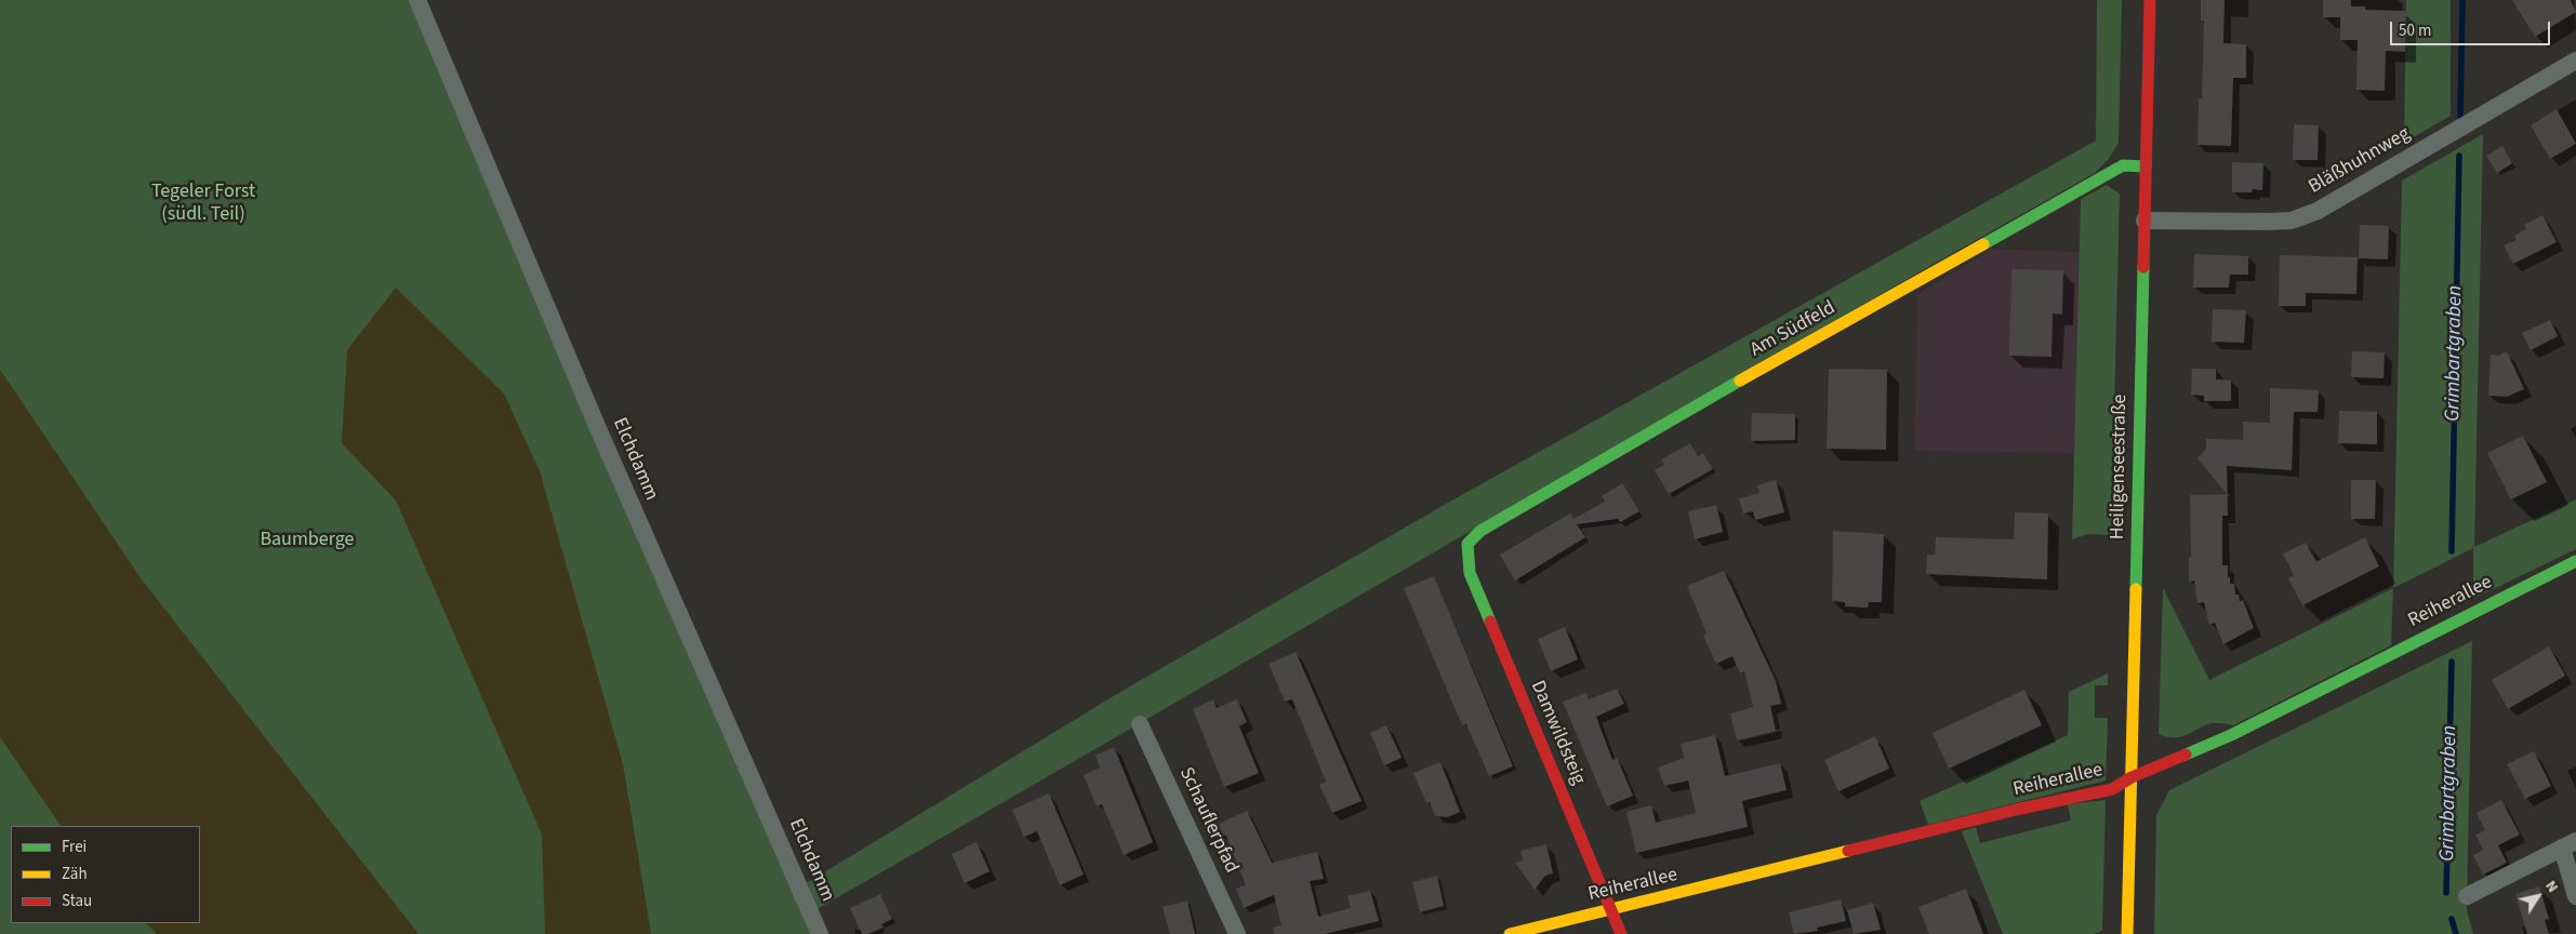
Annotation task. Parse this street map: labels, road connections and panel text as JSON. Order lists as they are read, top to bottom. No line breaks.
{"streets":{"street":["Bläßhuhnweg","Am Südfeld","Elchdamm","Heiligenseestraße","Reiherallee","Damwildsteig","Schauflerpfad"]},"crossings":[["Bläßhuhnweg","Heiligenseestraße"],["Am Südfeld","Heiligenseestraße"],["Am Südfeld","Damwildsteig"],["Heiligenseestraße","Reiherallee"],["Reiherallee","Damwildsteig"]],"water":["Grimbartgraben"],"parks":["Tegeler Forst (südl. Teil)","Baumberge"],"legend":["Frei","Zäh","Stau"],"scale_bar":"50 m","north":"top right"}
